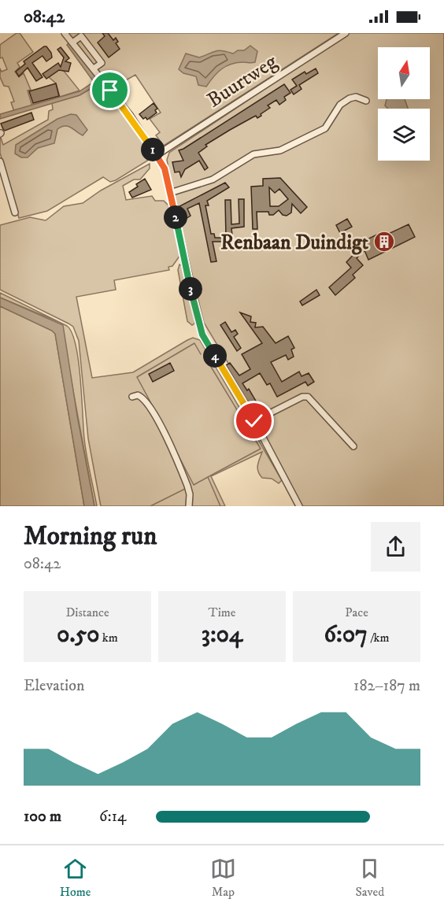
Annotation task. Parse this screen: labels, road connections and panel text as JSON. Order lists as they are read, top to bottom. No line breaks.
{"streets":{"street":["Buurtweg"]},"places":{"building":["Renbaan Duindigt"]},"north":"top","page":{"status":"08:42","pins":["1","2","3","4"],"heading":["Morning run","08:42"],"stats":[["Distance","0.50 km"],["Time","3:04"],["Pace","6:07 /km"]],"chart":["Elevation","182–187 m"],"list":[{"name":"100 m","note":"6:14"}],"tabs":["Home","Map","Saved"]}}
